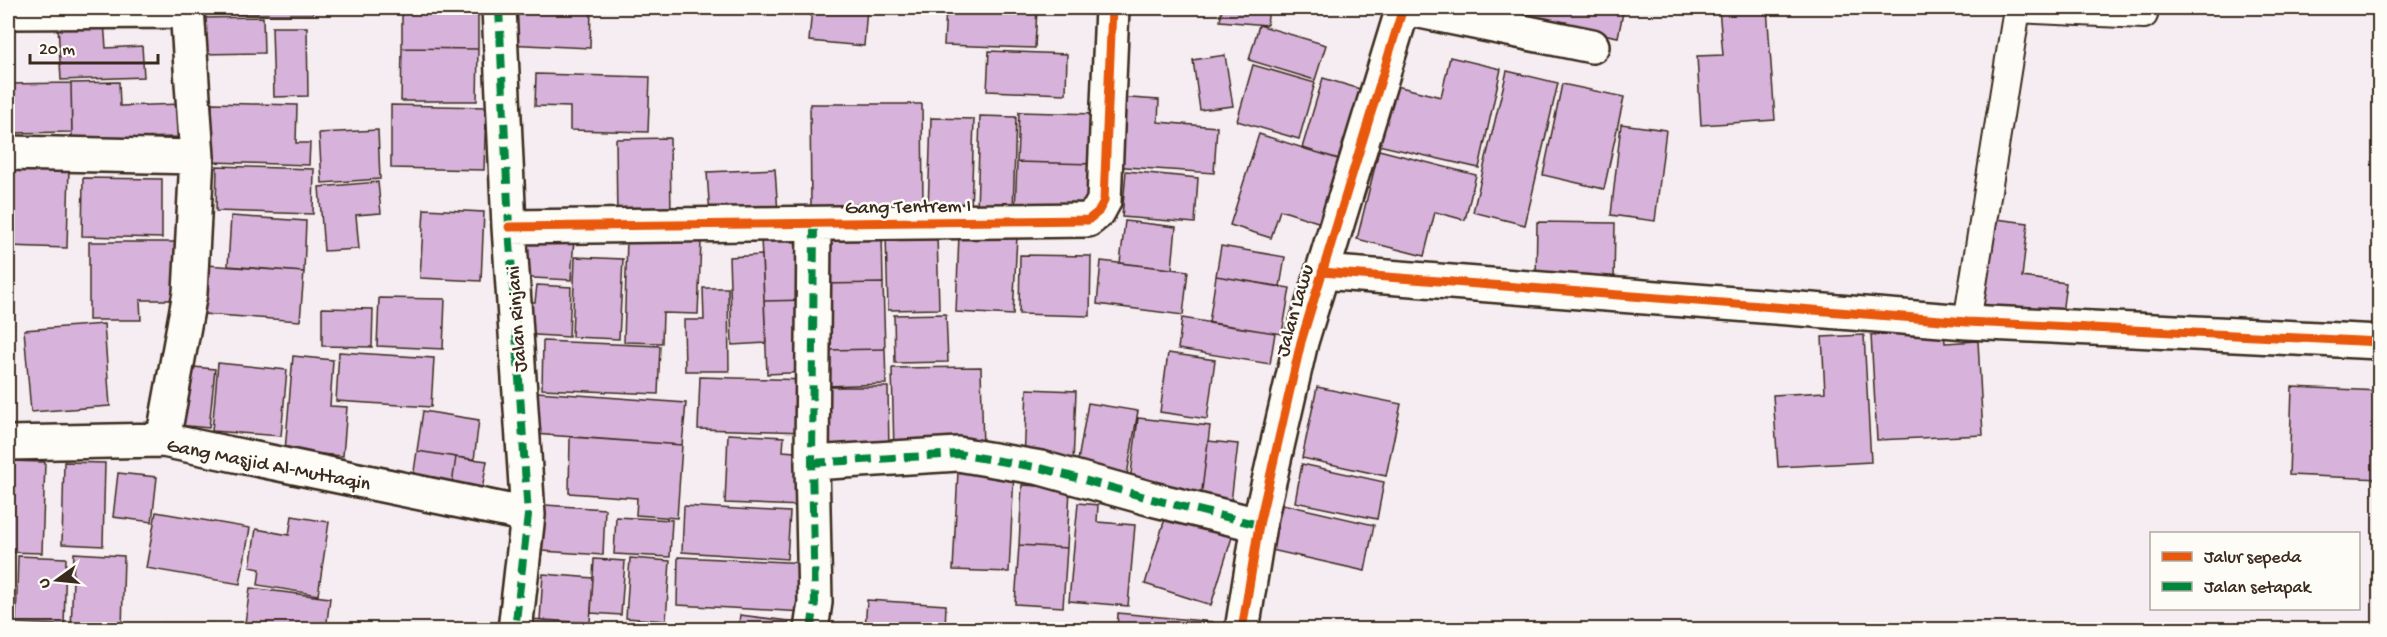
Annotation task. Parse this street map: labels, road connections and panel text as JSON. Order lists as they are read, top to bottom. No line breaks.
{"streets":{"street":["Gang Tentrem I","Jalan Lawu","Jalan Rinjani","Gang Masjid Al-Muttaqin"]},"crossings":[["Gang Tentrem I","Jalan Rinjani"],["Jalan Rinjani","Gang Masjid Al-Muttaqin"]],"legend":["Jalur sepeda","Jalan setapak"],"scale_bar":"20 m","north":"left"}
